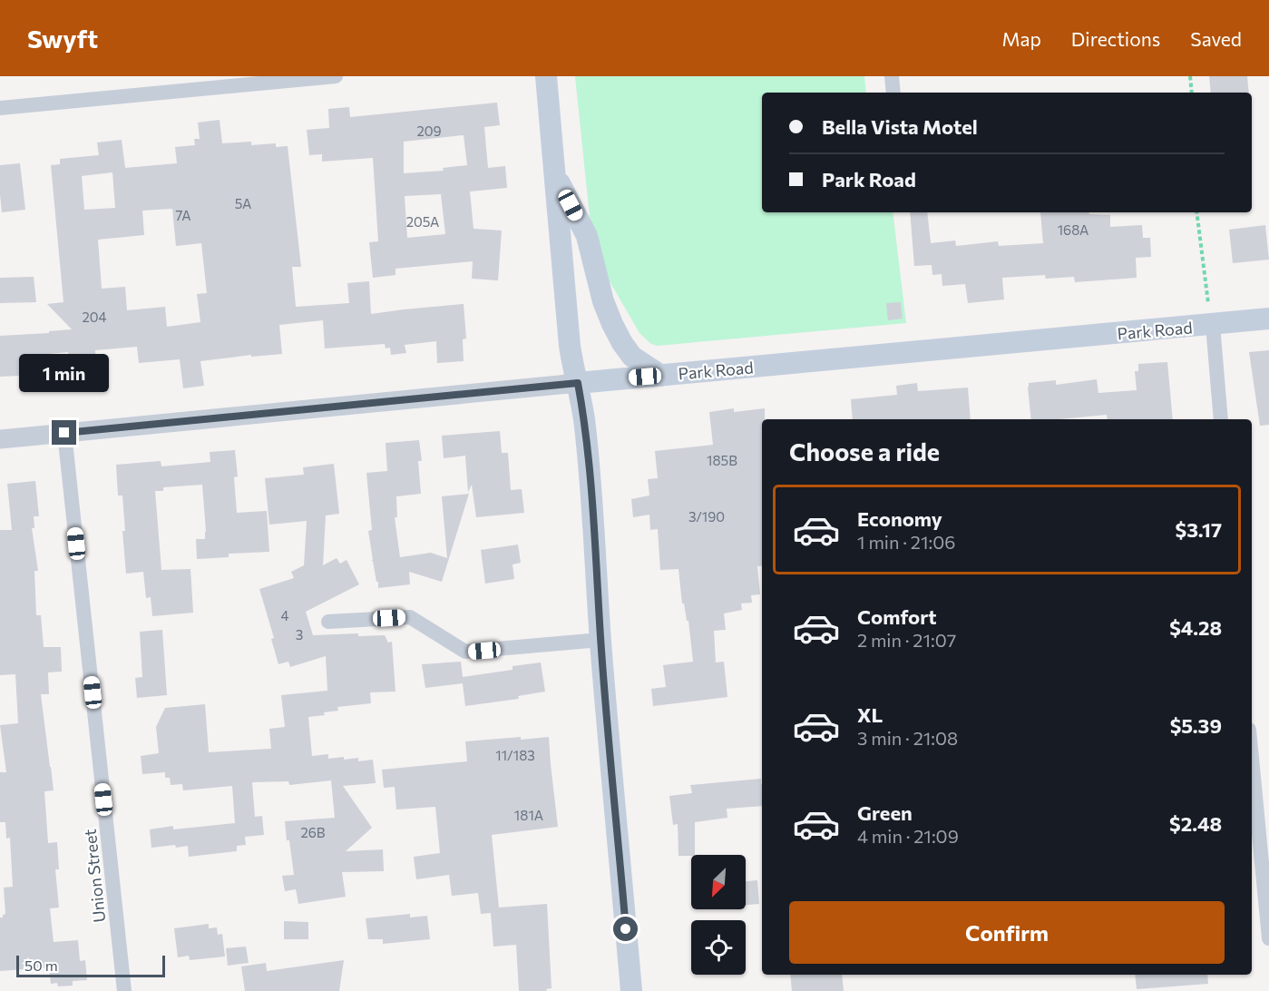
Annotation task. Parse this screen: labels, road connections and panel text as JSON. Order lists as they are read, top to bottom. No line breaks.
{"streets":{"main road":["Park Road"],"street":["Union Street"]},"crossings":[["Park Road","Union Street"]],"house_numbers":["209","5A","7A","205A","168A","204","185B","3/190","4","3","11/183","181A","26B"],"scale_bar":"50 m","north":"bottom left","page":{"header":"Swyft","nav":["Map","Directions","Saved"],"banner":["Bella Vista Motel","Park Road"],"bubble":"1 min","heading":"Choose a ride","list":[{"name":"Economy","note":"1 min · 21:06","value":"$3.17"},{"name":"Comfort","note":"2 min · 21:07","value":"$4.28"},{"name":"XL","note":"3 min · 21:08","value":"$5.39"},{"name":"Green","note":"4 min · 21:09","value":"$2.48"}],"buttons":"Confirm","scale":"50 m"}}
